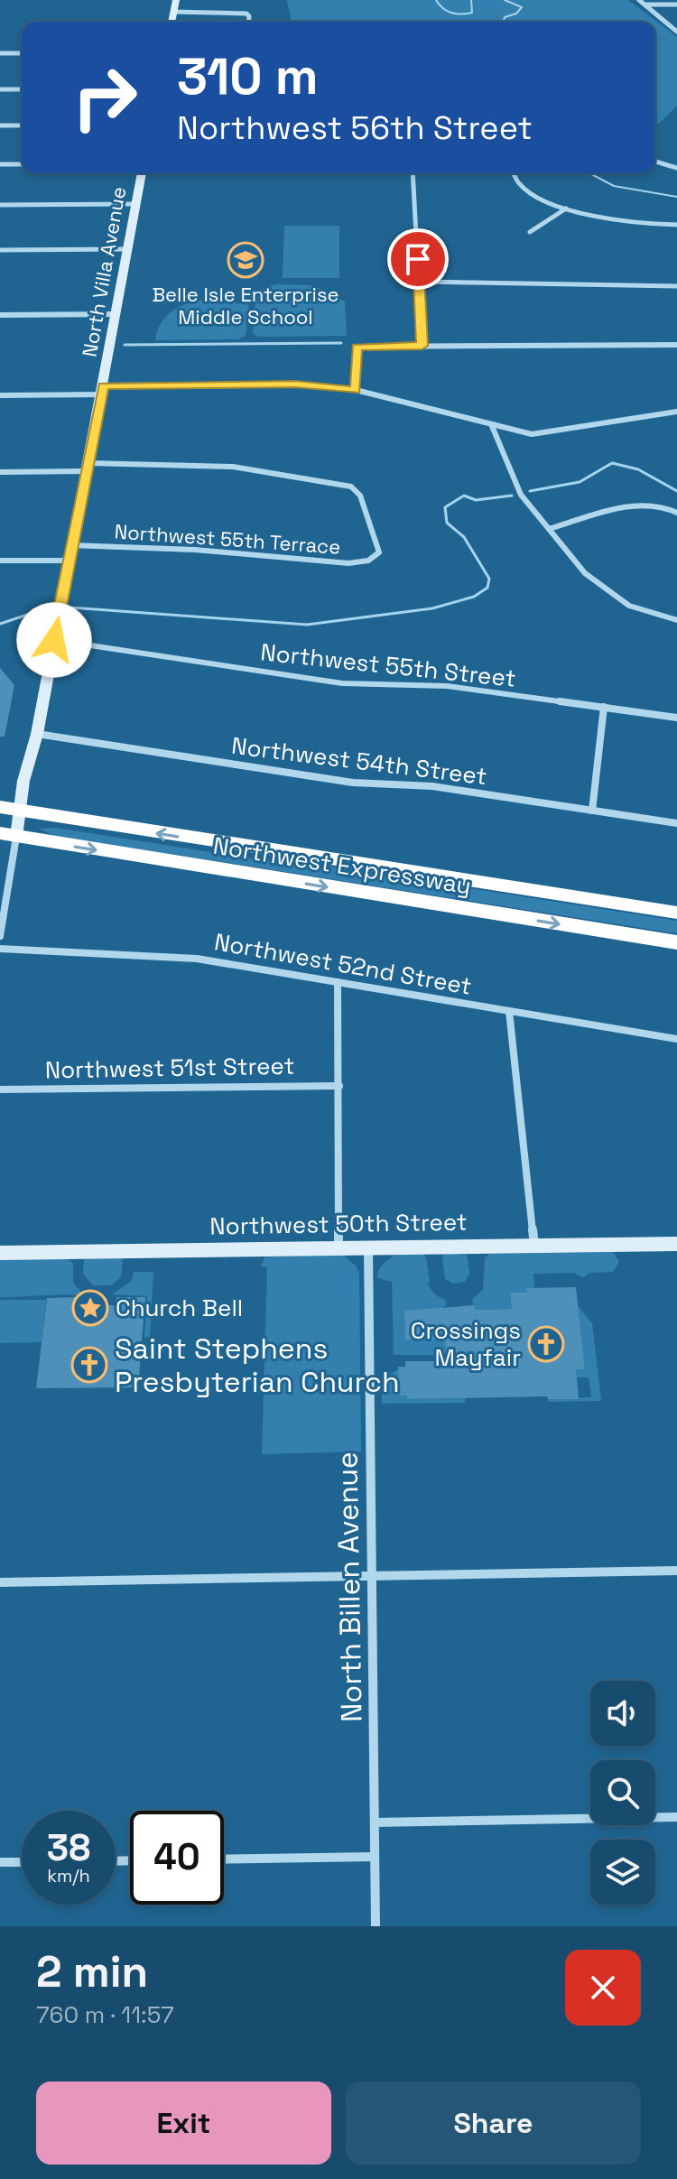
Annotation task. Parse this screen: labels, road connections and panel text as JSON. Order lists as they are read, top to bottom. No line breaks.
{"streets":{"highway":["Northwest Expressway"],"street":["North Villa Avenue","Northwest 55th Terrace","Northwest 55th Street","Northwest 54th Street","Northwest 52nd Street","Northwest 51st Street","Northwest 50th Street","North Billen Avenue"]},"crossings":[["North Villa Avenue","Northwest 55th Terrace"],["North Villa Avenue","Northwest 55th Street"],["North Villa Avenue","Northwest 54th Street"],["North Villa Avenue","Northwest Expressway"],["Northwest 50th Street","North Billen Avenue"]],"places":{"school or university":["Belle Isle Enterprise Middle School"],"place":["Church Bell"],"church":["Crossings Mayfair","Saint Stephens Presbyterian Church"]},"page":{"turn":["310 m","Northwest 56th Street"],"speed":"38 km/h","limit":"40","heading":["2 min","760 m · 11:57"],"buttons":["Exit","Share"]}}
